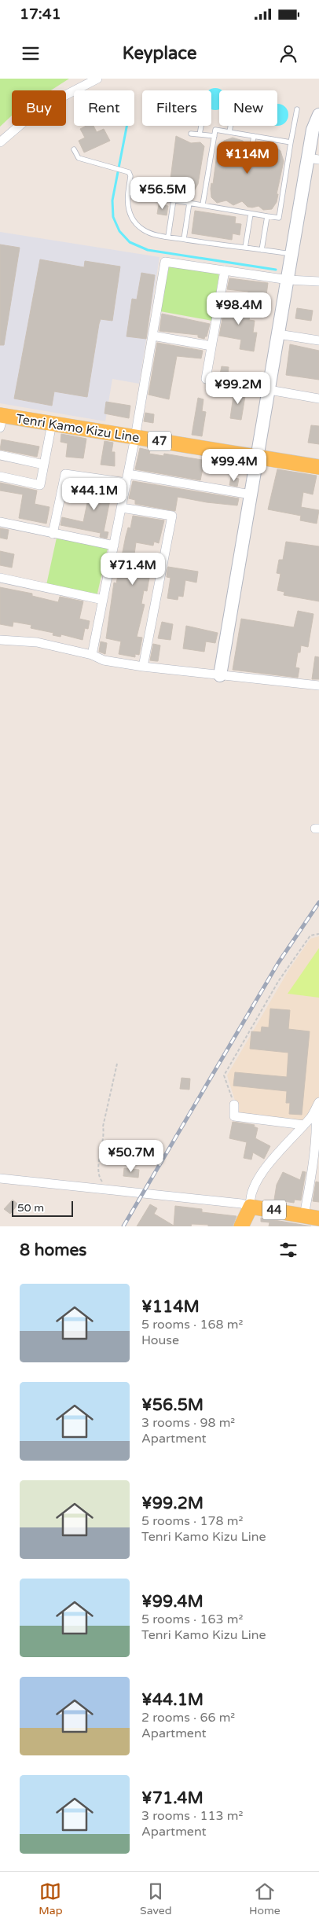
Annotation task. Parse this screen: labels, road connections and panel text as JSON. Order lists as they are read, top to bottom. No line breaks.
{"streets":{"main road":["Tenri Kamo Kizu Line","47","44"]},"scale_bar":"50 m","page":{"status":"17:41","header":"Keyplace","chip":["Buy","Rent","Filters","New"],"price":["¥114M","¥56.5M","¥98.4M","¥99.2M","¥99.4M","¥44.1M","¥71.4M","¥50.7M"],"scale":"50 m","heading":"8 homes","list":[{"name":"¥114M","note":"5 rooms · 168 m² · House"},{"name":"¥56.5M","note":"3 rooms · 98 m² · Apartment"},{"name":"¥99.2M","note":"5 rooms · 178 m² · Tenri Kamo Kizu Line"},{"name":"¥99.4M","note":"5 rooms · 163 m² · Tenri Kamo Kizu Line"},{"name":"¥44.1M","note":"2 rooms · 66 m² · Apartment"},{"name":"¥71.4M","note":"3 rooms · 113 m² · Apartment"}],"tabs":["Map","Saved","Home"]}}
